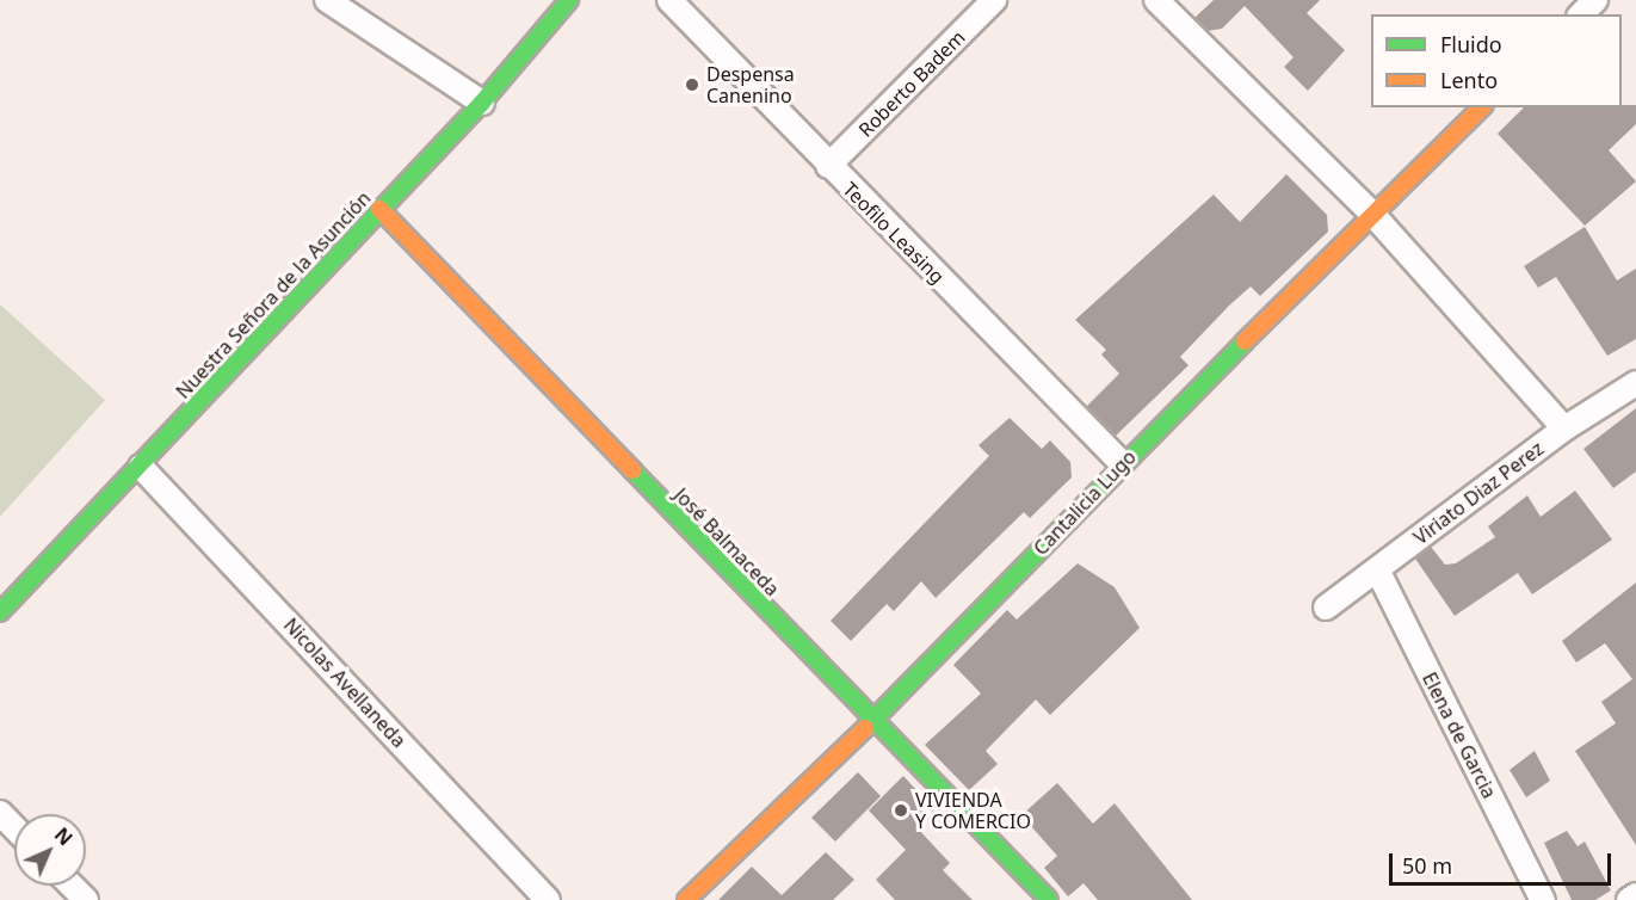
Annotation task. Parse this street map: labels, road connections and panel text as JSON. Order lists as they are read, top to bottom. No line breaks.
{"streets":{"street":["Roberto Badem","Teofilo Leasing","Nuestra Señora de la Asunción","Viriato Diaz Perez","Cantalicia Lugo","José Balmaceda","Nicolas Avellaneda","Elena de Garcia"]},"crossings":[["Roberto Badem","Teofilo Leasing"],["Teofilo Leasing","Cantalicia Lugo"],["Nuestra Señora de la Asunción","José Balmaceda"],["Nuestra Señora de la Asunción","Nicolas Avellaneda"],["Viriato Diaz Perez","Elena de Garcia"],["Cantalicia Lugo","José Balmaceda"]],"places":["Despensa Canenino","VIVIENDA Y COMERCIO"],"legend":["Fluido","Lento"],"scale_bar":"50 m","north":"top right"}
